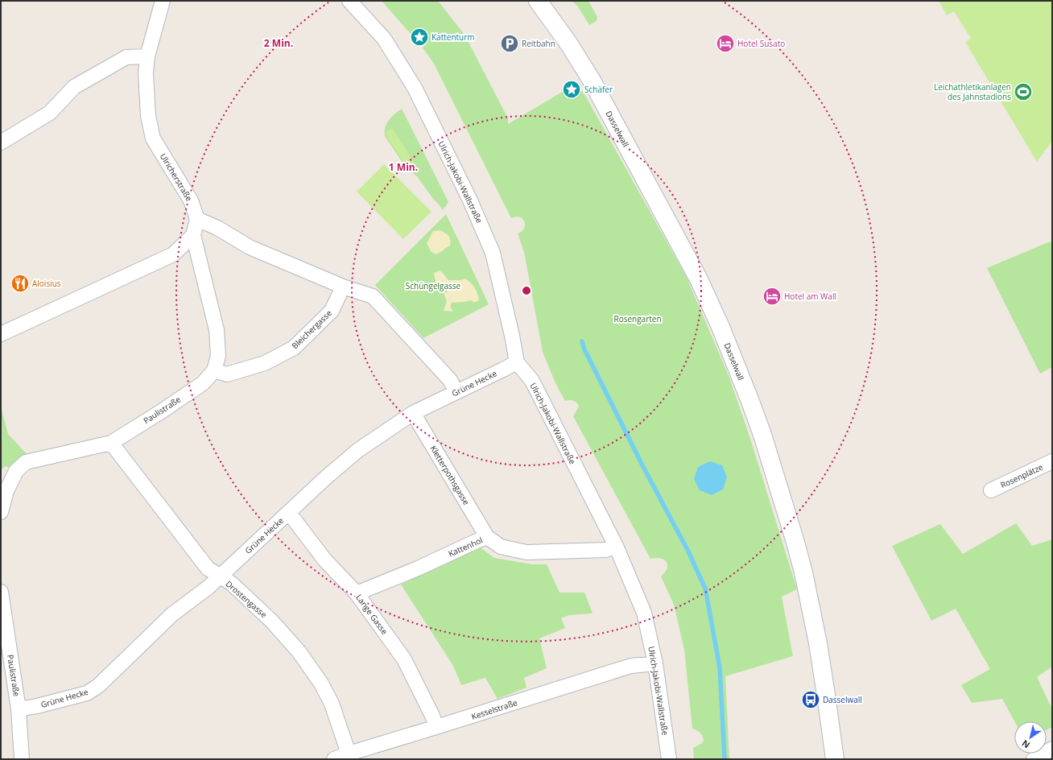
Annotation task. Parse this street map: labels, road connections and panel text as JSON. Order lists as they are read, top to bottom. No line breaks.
{"streets":{"street":["Dasselwall","Ulricherstraße","Ulrich-Jakobi-Wallstraße","Bleichergasse","Grüne Hecke","Paulistraße","Kletterpothsgasse","Rosenplätze","Kattenhol","Drostengasse","Lange Gasse","Kesselstraße"]},"crossings":[["Ulrich-Jakobi-Wallstraße","Grüne Hecke"],["Ulrich-Jakobi-Wallstraße","Kattenhol"],["Ulrich-Jakobi-Wallstraße","Kesselstraße"],["Bleichergasse","Paulistraße"],["Grüne Hecke","Paulistraße"],["Grüne Hecke","Kletterpothsgasse"],["Grüne Hecke","Drostengasse"],["Grüne Hecke","Lange Gasse"],["Paulistraße","Drostengasse"],["Kletterpothsgasse","Kattenhol"],["Kattenhol","Lange Gasse"],["Drostengasse","Kesselstraße"],["Lange Gasse","Kesselstraße"]],"parks":["Schüngelgasse","Rosengarten"],"places":{"place":["Kattenturm","Schäfer"],"parking":["Reitbahn"],"hotel":["Hotel Susato","Hotel am Wall"],"sports":["Leichathletikanlagen des Jahnstadions"],"restaurant":["Aloisius"],"bus stop":["Dasselwall"]},"north":"bottom left","rings":["2 Min.","1 Min."]}
